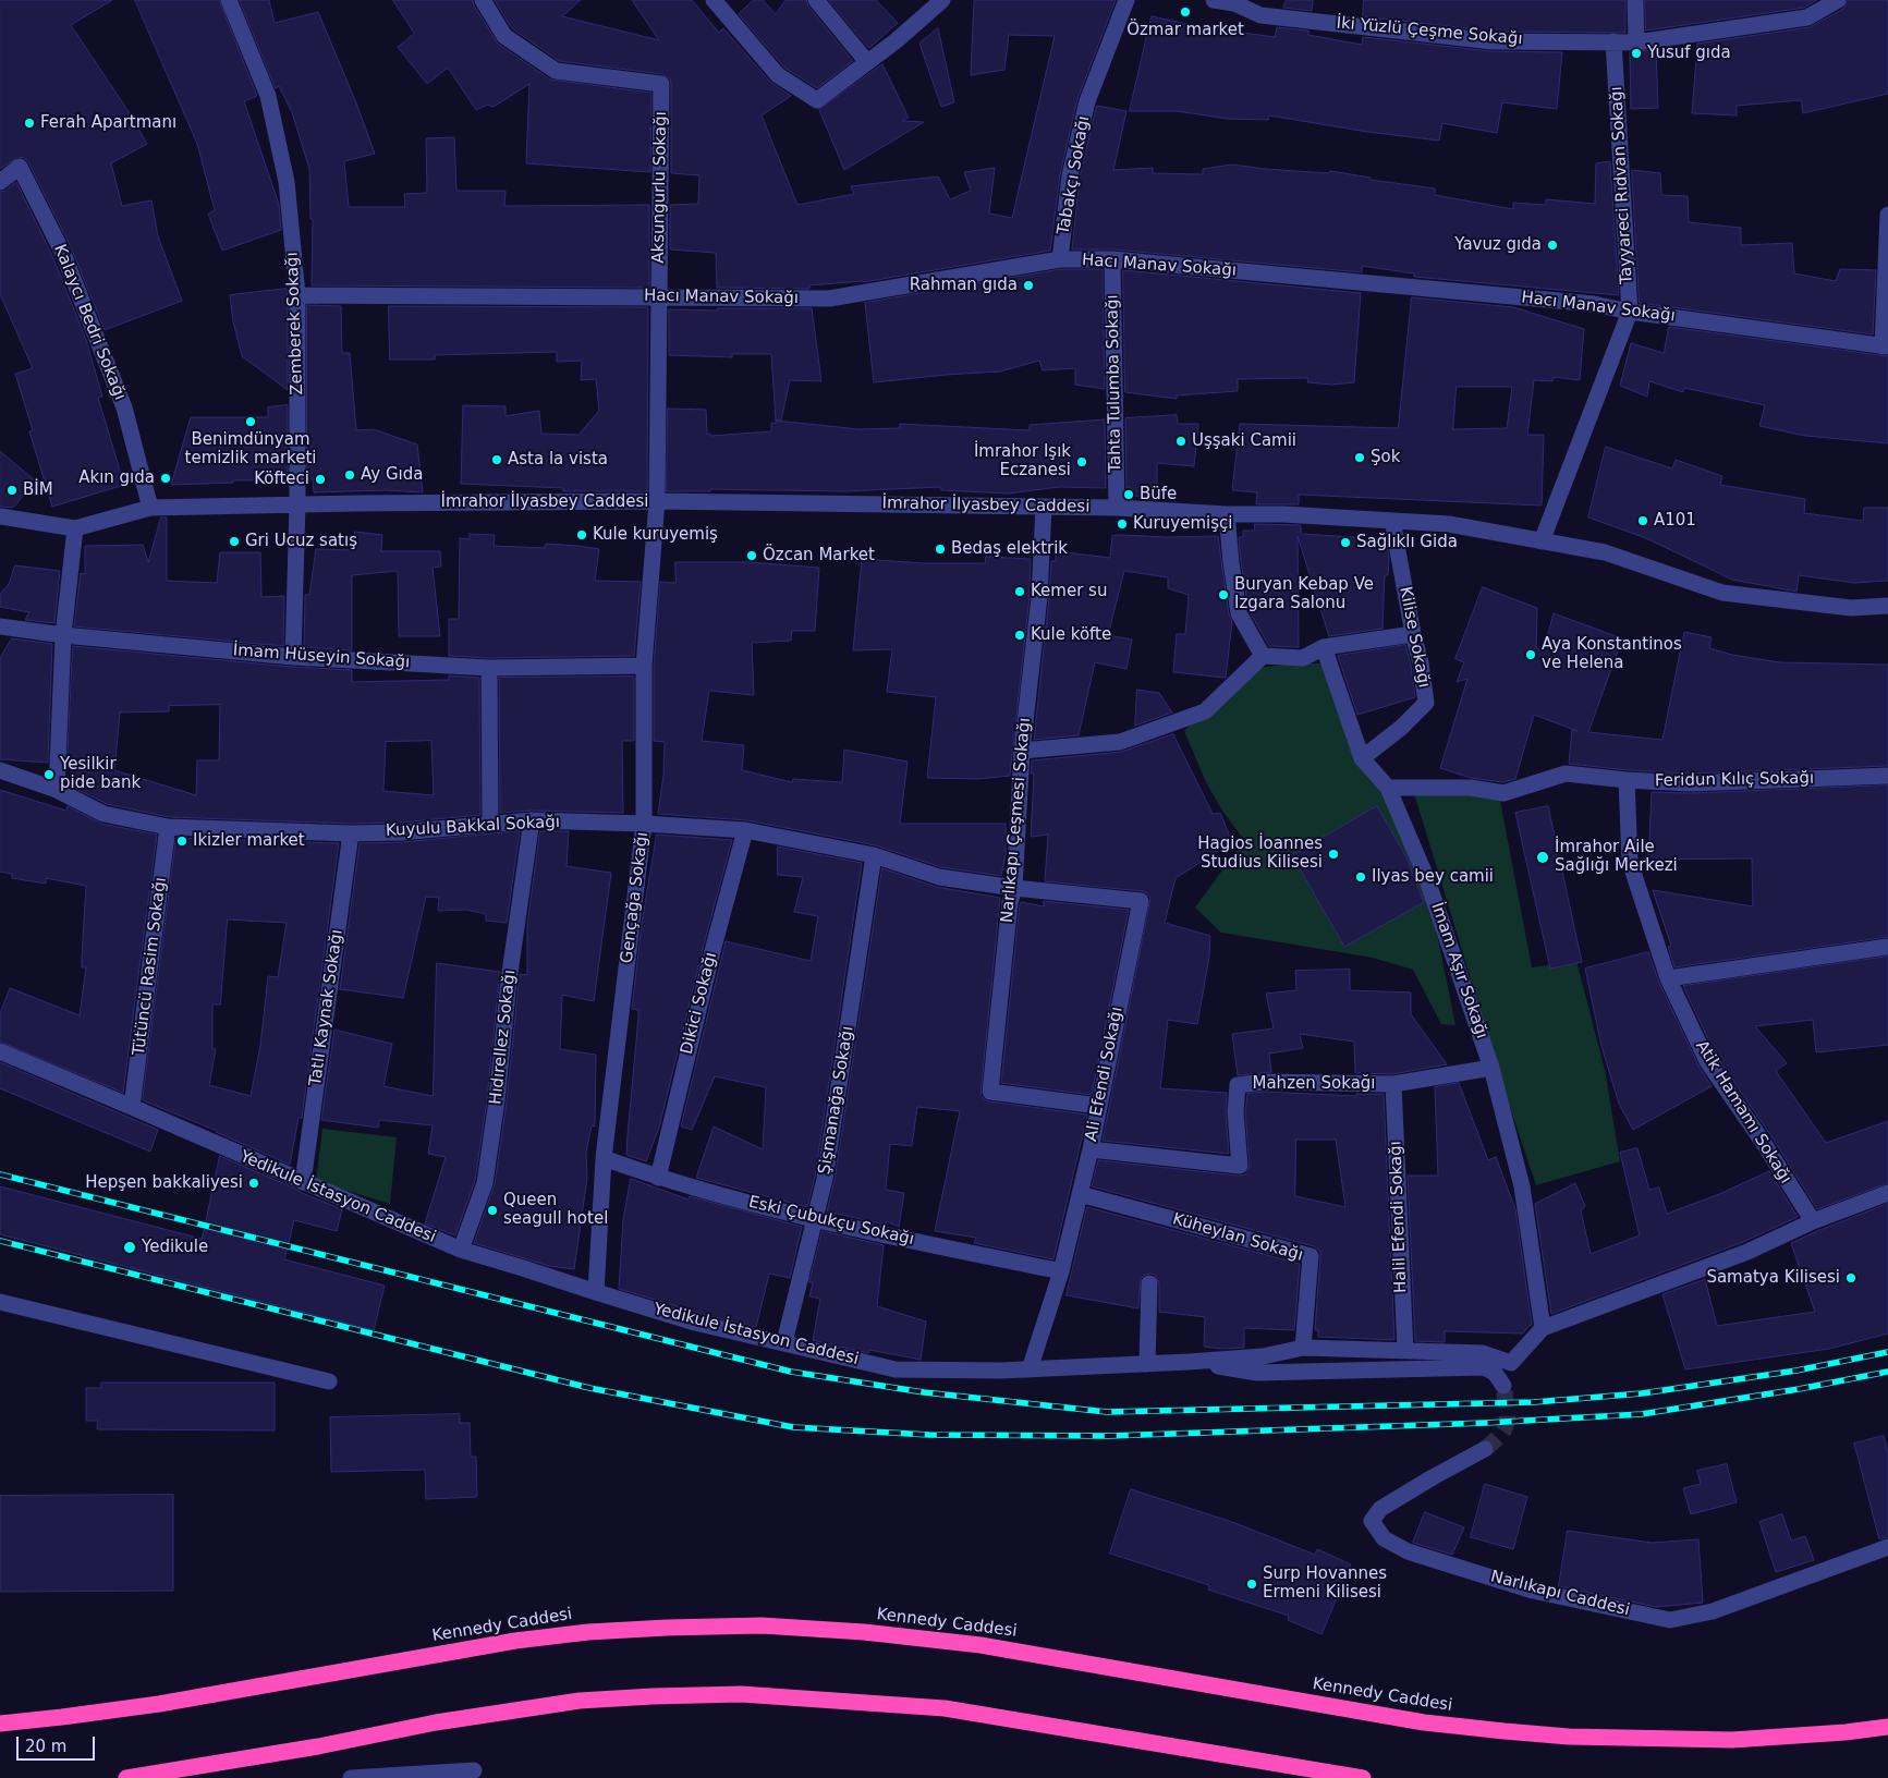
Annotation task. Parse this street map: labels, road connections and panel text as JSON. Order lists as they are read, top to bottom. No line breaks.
{"streets":{"highway":["Kennedy Caddesi"],"street":["İki Yüzlü Çeşme Sokağı","Tabakçı Sokağı","Tayyareci Rıdvan Sokağı","Aksungurlu Sokağı","Hacı Manav Sokağı","Kalaycı Bedri Sokağı","Zemberek Sokağı","Tahta Tulumba Sokağı","İmrahor İlyasbey Caddesi","Kilise Sokağı","İmam Hüseyin Sokağı","Feridun Kılıç Sokağı","Narlıkapı Çeşmesi Sokağı","Kuyulu Bakkal Sokağı","Gençağa Sokağı","Tütüncü Rasim Sokağı","İmam Aşır Sokağı","Dikici Sokağı","Tatlı Kaynak Sokağı","Hıdırellez Sokağı","Ali Efendi Sokağı","Mahzen Sokağı","Şişmanağa Sokağı","Atik Hamamı Sokağı","Yedikule İstasyon Caddesi","Halil Efendi Sokağı","Eski Çubukçu Sokağı","Küheylan Sokağı","Narlıkapı Caddesi"]},"crossings":[["İki Yüzlü Çeşme Sokağı","Tayyareci Rıdvan Sokağı"],["Tabakçı Sokağı","Hacı Manav Sokağı"],["Tayyareci Rıdvan Sokağı","Hacı Manav Sokağı"],["Tayyareci Rıdvan Sokağı","İmrahor İlyasbey Caddesi"],["Aksungurlu Sokağı","Hacı Manav Sokağı"],["Aksungurlu Sokağı","İmrahor İlyasbey Caddesi"],["Aksungurlu Sokağı","Gençağa Sokağı"],["Hacı Manav Sokağı","Zemberek Sokağı"],["Hacı Manav Sokağı","Tahta Tulumba Sokağı"],["Kalaycı Bedri Sokağı","İmrahor İlyasbey Caddesi"],["Zemberek Sokağı","İmrahor İlyasbey Caddesi"],["Zemberek Sokağı","İmam Hüseyin Sokağı"],["Tahta Tulumba Sokağı","İmrahor İlyasbey Caddesi"],["İmrahor İlyasbey Caddesi","Kilise Sokağı"],["İmrahor İlyasbey Caddesi","Narlıkapı Çeşmesi Sokağı"],["İmrahor İlyasbey Caddesi","Gençağa Sokağı"],["Kilise Sokağı","İmam Aşır Sokağı"],["İmam Hüseyin Sokağı","Gençağa Sokağı"],["Feridun Kılıç Sokağı","İmam Aşır Sokağı"],["Feridun Kılıç Sokağı","Atik Hamamı Sokağı"],["Narlıkapı Çeşmesi Sokağı","Kuyulu Bakkal Sokağı"],["Narlıkapı Çeşmesi Sokağı","Ali Efendi Sokağı"],["Kuyulu Bakkal Sokağı","Gençağa Sokağı"],["Kuyulu Bakkal Sokağı","Tütüncü Rasim Sokağı"],["Kuyulu Bakkal Sokağı","Dikici Sokağı"],["Kuyulu Bakkal Sokağı","Tatlı Kaynak Sokağı"],["Kuyulu Bakkal Sokağı","Hıdırellez Sokağı"],["Kuyulu Bakkal Sokağı","Ali Efendi Sokağı"],["Kuyulu Bakkal Sokağı","Şişmanağa Sokağı"],["Gençağa Sokağı","Yedikule İstasyon Caddesi"],["Gençağa Sokağı","Eski Çubukçu Sokağı"],["Tütüncü Rasim Sokağı","Yedikule İstasyon Caddesi"],["İmam Aşır Sokağı","Mahzen Sokağı"],["İmam Aşır Sokağı","Yedikule İstasyon Caddesi"],["Dikici Sokağı","Eski Çubukçu Sokağı"],["Tatlı Kaynak Sokağı","Yedikule İstasyon Caddesi"],["Hıdırellez Sokağı","Yedikule İstasyon Caddesi"],["Ali Efendi Sokağı","Mahzen Sokağı"],["Ali Efendi Sokağı","Yedikule İstasyon Caddesi"],["Ali Efendi Sokağı","Eski Çubukçu Sokağı"],["Ali Efendi Sokağı","Küheylan Sokağı"],["Mahzen Sokağı","Halil Efendi Sokağı"],["Şişmanağa Sokağı","Yedikule İstasyon Caddesi"],["Şişmanağa Sokağı","Eski Çubukçu Sokağı"],["Yedikule İstasyon Caddesi","Halil Efendi Sokağı"],["Yedikule İstasyon Caddesi","Küheylan Sokağı"]],"places":["Özmar market","Yusuf gıda","Ferah Apartmanı","Yavuz gıda","Rahman gıda","Benimdünyam temizlik marketi","Uşşaki Camii","Şok","Asta la vista","İmrahor Işık Eczanesi","Ay Gıda","Akın gıda","Köfteci","BİM","Büfe","A101","Kuruyemişçi","Kule kuruyemiş","Gri Ucuz satış","Sağlıklı Gida","Bedaş elektrik","Özcan Market","Kemer su","Buryan Kebap Ve Izgara Salonu","Kule köfte","Aya Konstantinos ve Helena","Yesilkir pide bank","Ikizler market","Hagios İoannes Studius Kilisesi","İmrahor Aile Sağlığı Merkezi","Ilyas bey camii","Hepşen bakkaliyesi","Queen seagull hotel","Yedikule","Samatya Kilisesi","Surp Hovannes Ermeni Kilisesi"],"scale_bar":"20 m"}
